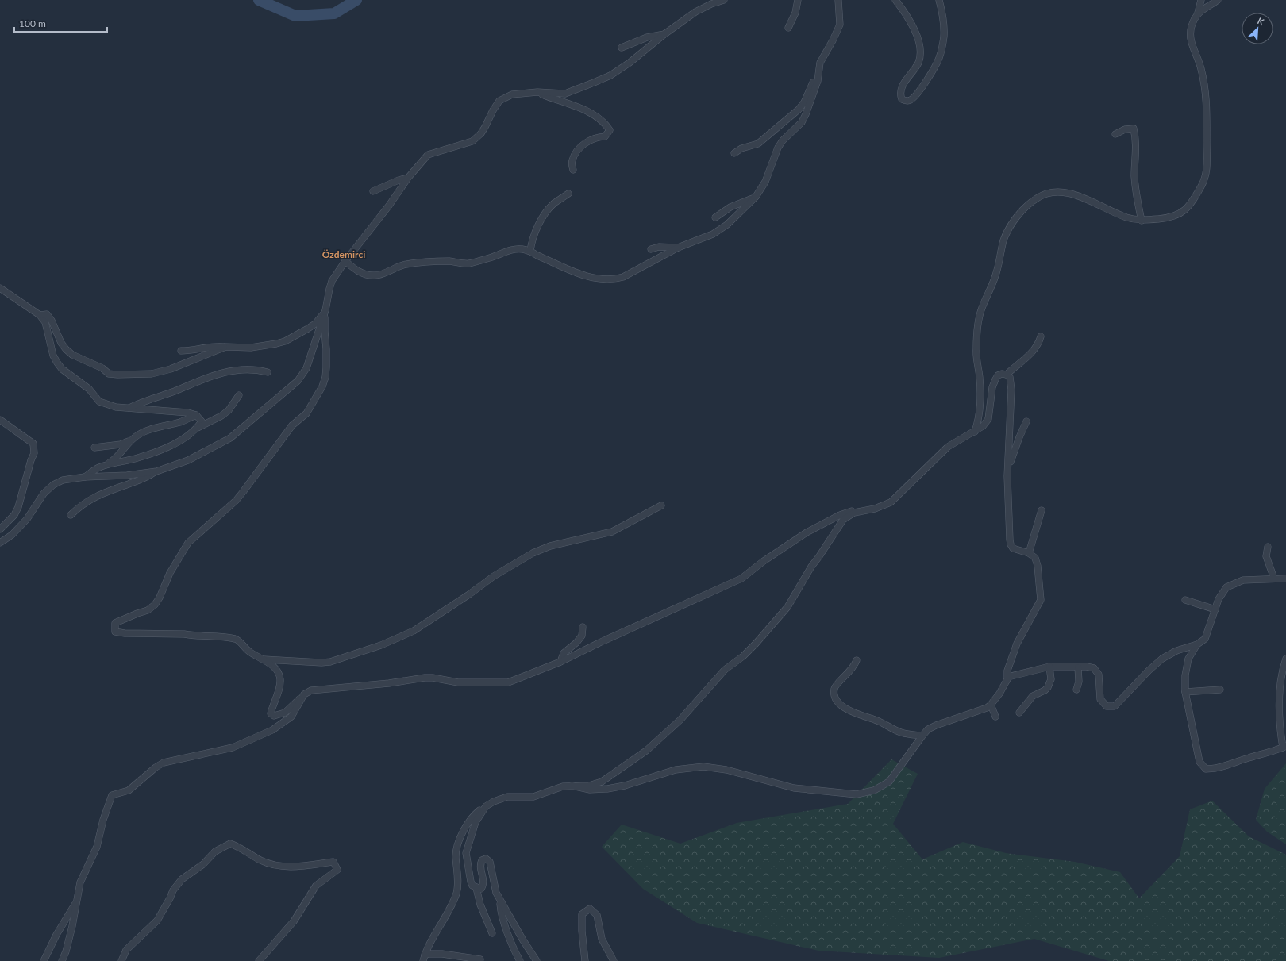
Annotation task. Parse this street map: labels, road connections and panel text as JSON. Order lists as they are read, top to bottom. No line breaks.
{"districts":["Özdemirci"],"scale_bar":"100 m","north":"top right"}
